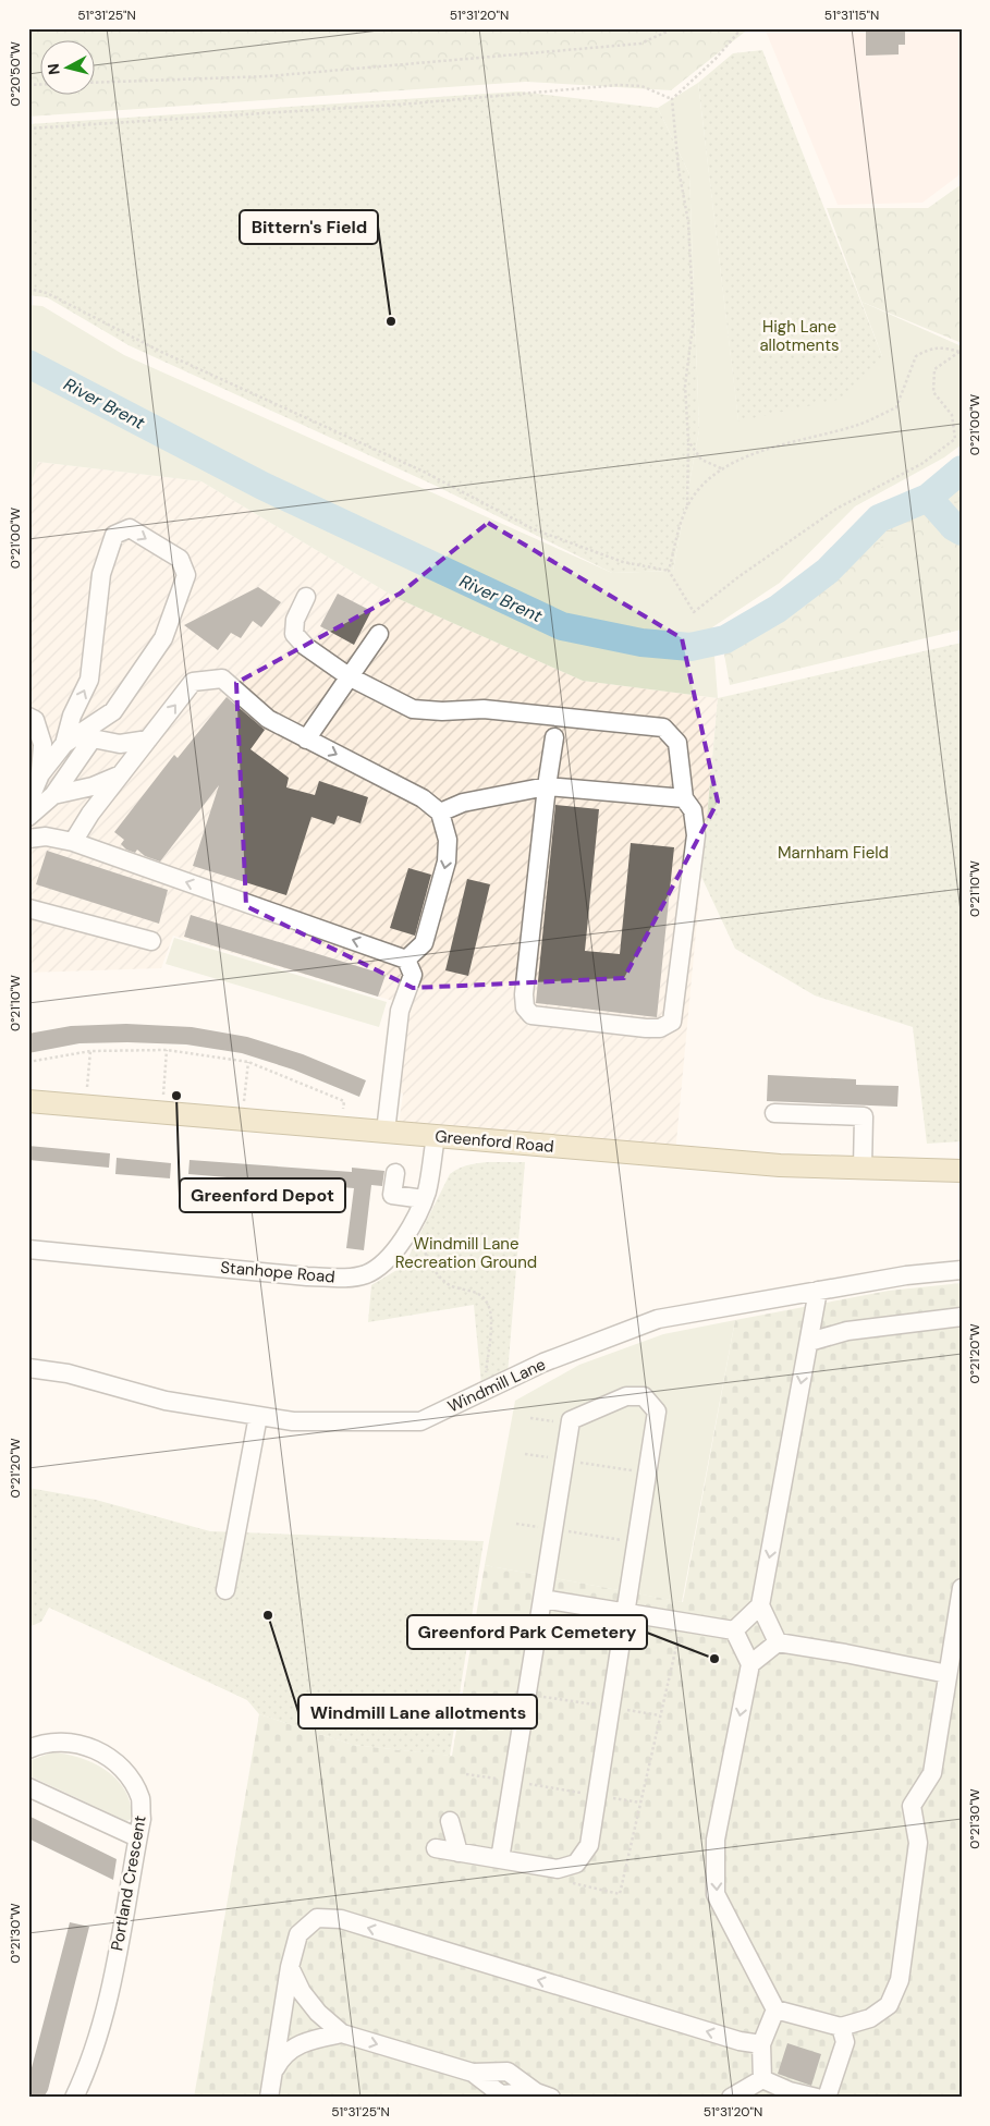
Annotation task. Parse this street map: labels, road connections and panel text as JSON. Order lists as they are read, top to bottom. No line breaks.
{"streets":{"main road":["Greenford Road"],"street":["Stanhope Road","Windmill Lane","Portland Crescent"]},"crossings":[["Greenford Road","Stanhope Road"]],"water":["River Brent"],"parks":["High Lane allotments","Marnham Field","Windmill Lane Recreation Ground"],"places":["Bittern's Field","Greenford Depot","Windmill Lane allotments","Greenford Park Cemetery"],"north":"left","coordinates":["51°31'25\"N","51°31'20\"N","51°31'15\"N","0°20'50\"W","0°21'00\"W","0°21'10\"W","0°21'20\"W","0°21'30\"W"]}
